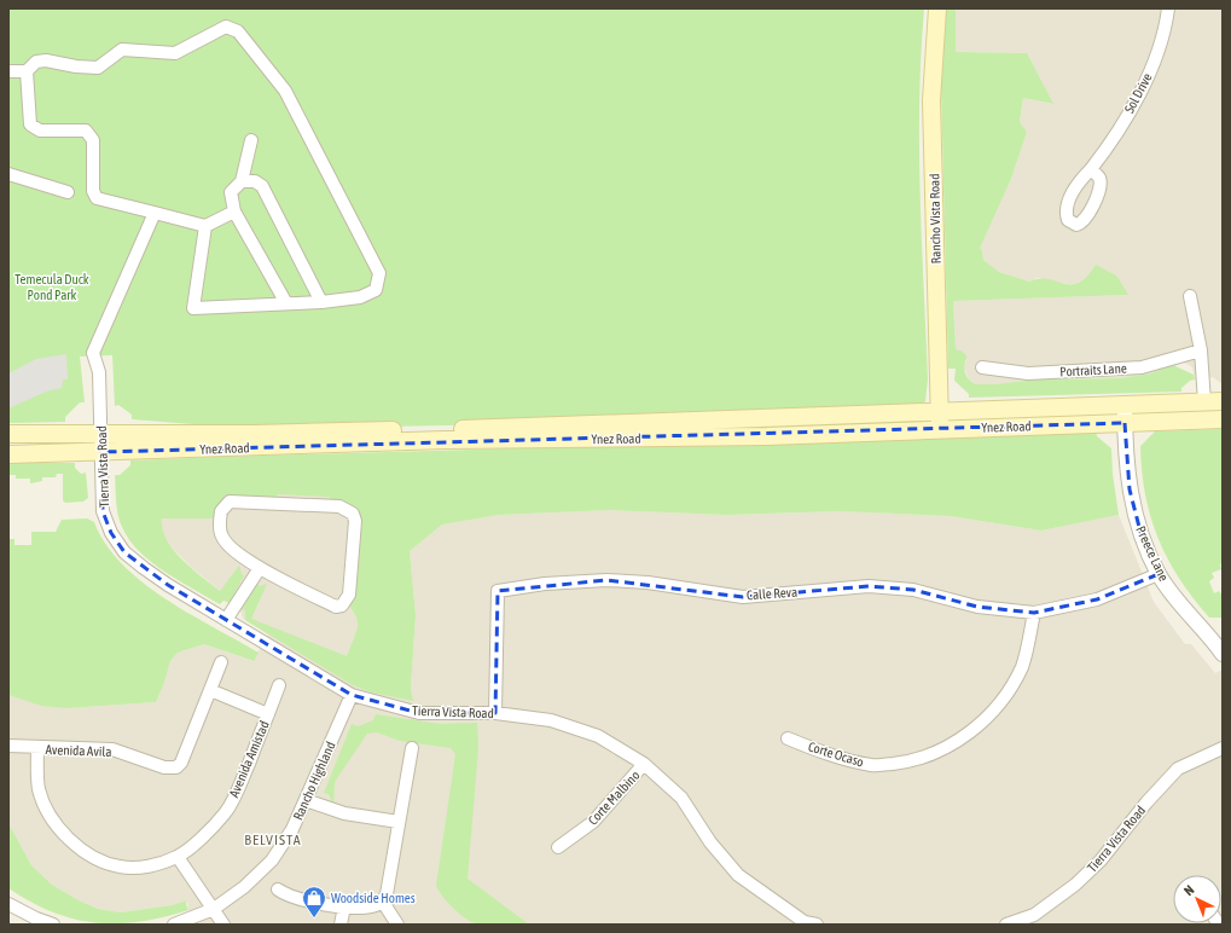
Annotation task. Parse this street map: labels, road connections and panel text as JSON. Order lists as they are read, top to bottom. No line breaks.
{"streets":{"main road":["Rancho Vista Road","Ynez Road"],"street":["Sol Drive","Portraits Lane","Tierra Vista Road","Preece Lane","Calle Reva","Avenida Avila","Corte Ocaso","Avenida Amistad","Rancho Highland","Corte Malbino"]},"crossings":[["Rancho Vista Road","Ynez Road"],["Ynez Road","Tierra Vista Road"],["Ynez Road","Preece Lane"],["Tierra Vista Road","Calle Reva"],["Tierra Vista Road","Rancho Highland"],["Tierra Vista Road","Corte Malbino"],["Preece Lane","Calle Reva"],["Calle Reva","Corte Ocaso"],["Avenida Avila","Avenida Amistad"]],"districts":["BELVISTA"],"parks":["Temecula Duck Pond Park"],"places":{"shop":["Woodside Homes"]},"north":"top left"}
